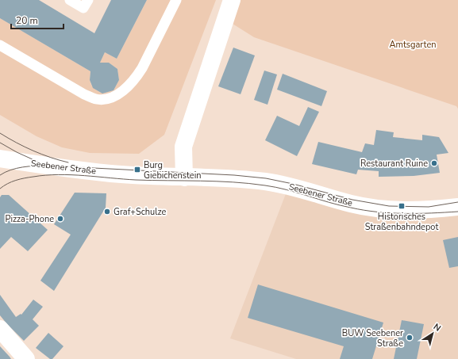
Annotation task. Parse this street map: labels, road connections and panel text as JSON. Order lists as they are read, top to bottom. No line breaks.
{"streets":{"street":["Seebener Straße"]},"parks":["Amtsgarten"],"places":{"other":["Restaurant Ruine","Graf+Schulze","Pizza-Phone","BUW Seebener Straße"],"transit":["Burg Giebichenstein","Historisches Straßenbahndepot"]},"scale_bar":"20 m","north":"top right"}
